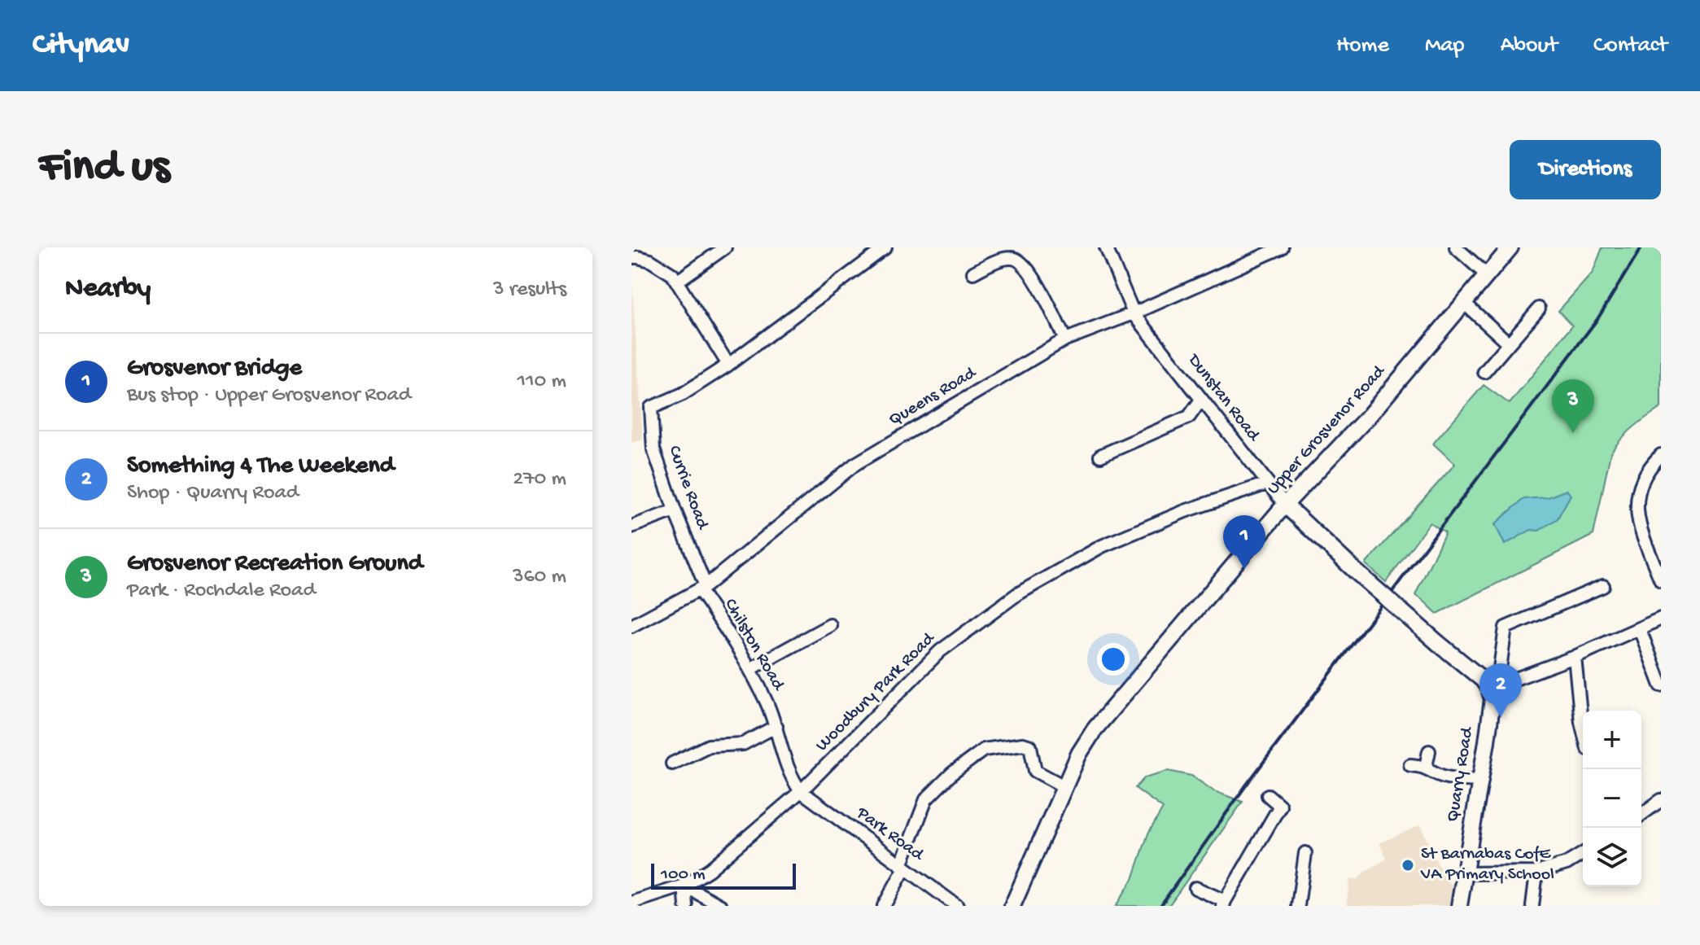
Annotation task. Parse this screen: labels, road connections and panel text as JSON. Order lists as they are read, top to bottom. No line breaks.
{"streets":{"street":["Queens Road","Dunstan Road","Upper Grosvenor Road","Currie Road","Chilston Road","Woodbury Park Road","Quarry Road","Park Road"]},"crossings":[["Queens Road","Dunstan Road"],["Queens Road","Currie Road"],["Queens Road","Chilston Road"],["Dunstan Road","Upper Grosvenor Road"],["Dunstan Road","Woodbury Park Road"],["Currie Road","Chilston Road"],["Chilston Road","Woodbury Park Road"],["Chilston Road","Park Road"],["Woodbury Park Road","Park Road"]],"places":["St Barnabas CofE VA Primary School"],"scale_bar":"100 m","page":{"header":"Citynav","nav":["Home","Map","About","Contact"],"buttons":"Directions","title":"Find us","heading":["Nearby","3 results"],"list":[{"mark":"1","name":"Grosvenor Bridge","note":"Bus stop · Upper Grosvenor Road","value":"110 m"},{"mark":"2","name":"Something 4 The Weekend","note":"Shop · Quarry Road","value":"270 m"},{"mark":"3","name":"Grosvenor Recreation Ground","note":"Park · Rochdale Road","value":"360 m"}],"pins":["3","1","2"],"map_buttons":["+","−"],"scale":"100 m"}}
